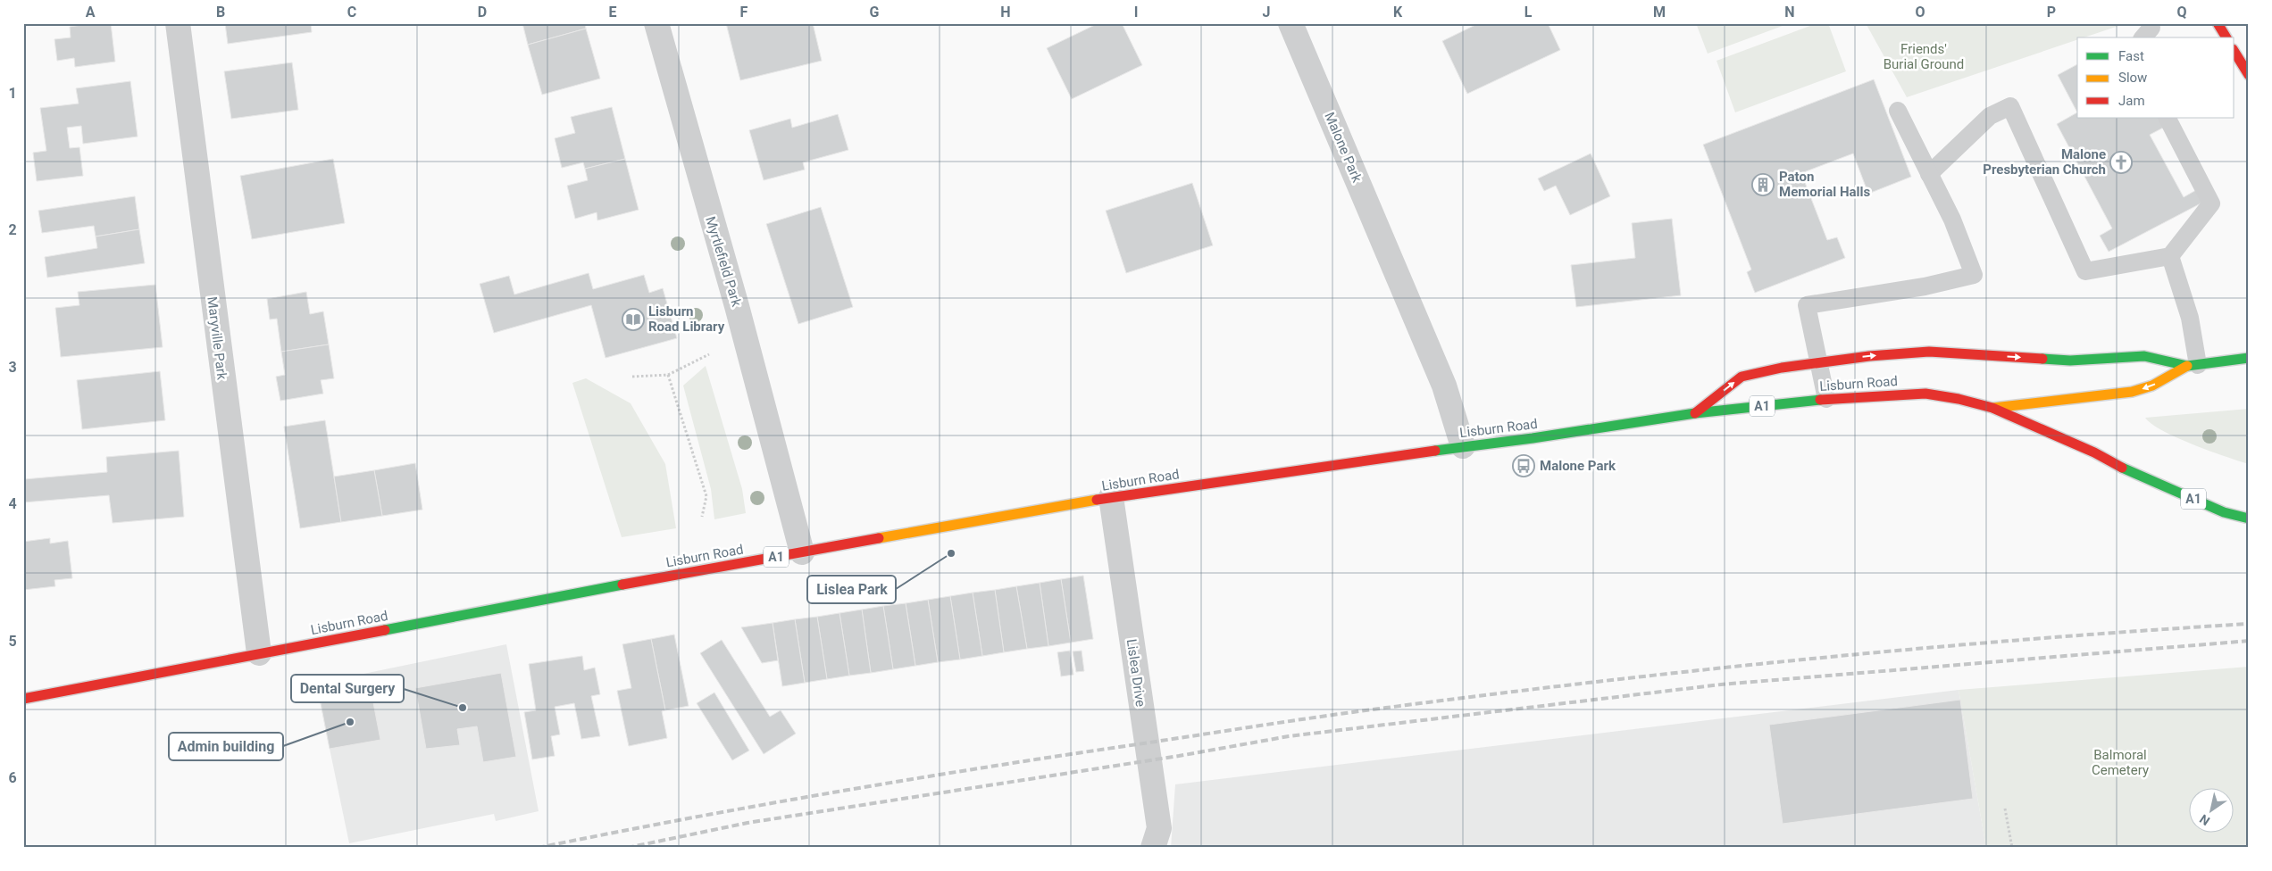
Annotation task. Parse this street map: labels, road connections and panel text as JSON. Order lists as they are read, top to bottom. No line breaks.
{"streets":{"main road":["Lisburn Road","A1"],"street":["Malone Park","Myrtlefield Park","Maryville Park","Lislea Drive"]},"crossings":[["Malone Park","Lisburn Road"],["Myrtlefield Park","Lisburn Road"],["Maryville Park","Lisburn Road"],["Lisburn Road","A1"],["Lisburn Road","Lislea Drive"]],"parks":["Friends' Burial Ground","Balmoral Cemetery"],"places":{"church":["Malone Presbyterian Church"],"building":["Paton Memorial Halls"],"library":["Lisburn Road Library"],"bus stop":["Malone Park"],"other":["Lislea Park","Dental Surgery","Admin building"]},"legend":["Fast","Slow","Jam"],"north":"bottom left","grid":{"columns":["A","B","C","D","E","F","G","H","I","J","K","L","M","N","O","P","Q"],"rows":["1","2","3","4","5","6"]}}
